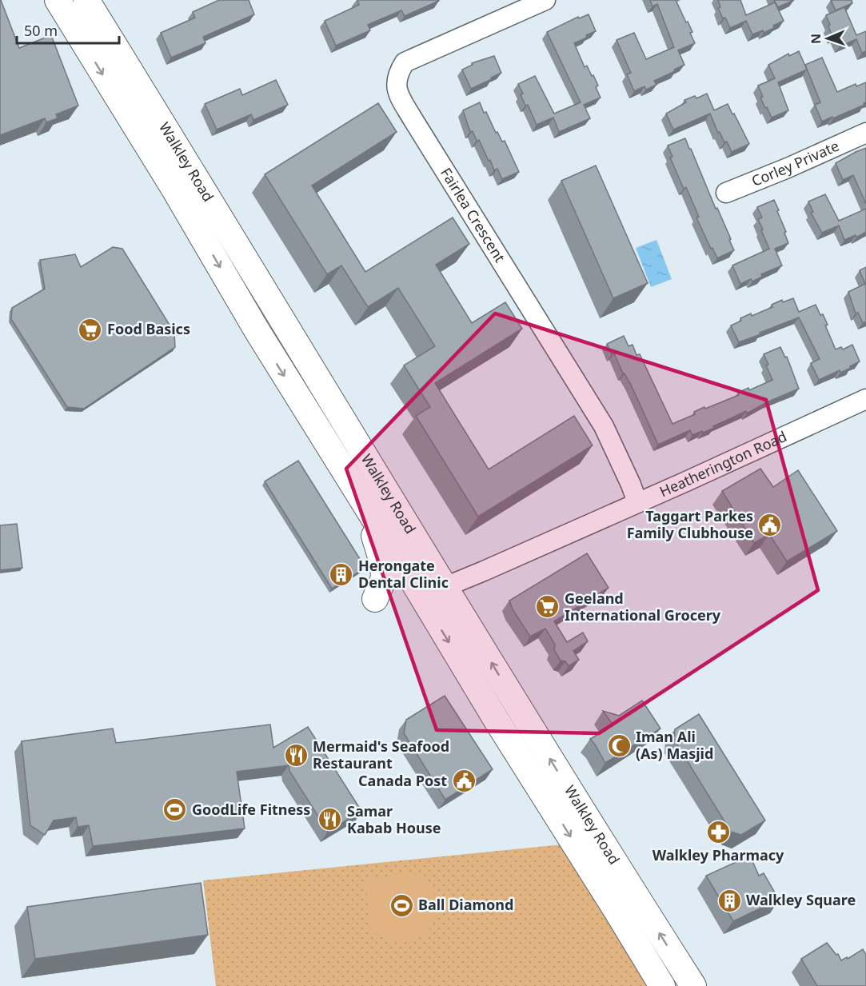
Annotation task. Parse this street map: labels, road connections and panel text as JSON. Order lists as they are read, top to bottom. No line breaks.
{"streets":{"main road":["Walkley Road"],"street":["Corley Private","Fairlea Crescent","Heatherington Road"]},"crossings":[["Walkley Road","Heatherington Road"],["Fairlea Crescent","Heatherington Road"]],"places":{"supermarket":["Food Basics","Geeland International Grocery"],"public building":["Taggart Parkes Family Clubhouse","Canada Post"],"building":["Herongate Dental Clinic","Walkley Square"],"mosque":["Iman Ali (As) Masjid"],"restaurant":["Mermaid's Seafood Restaurant","Samar Kabab House"],"sports":["GoodLife Fitness","Ball Diamond"],"pharmacy":["Walkley Pharmacy"]},"scale_bar":"50 m","north":"left"}
